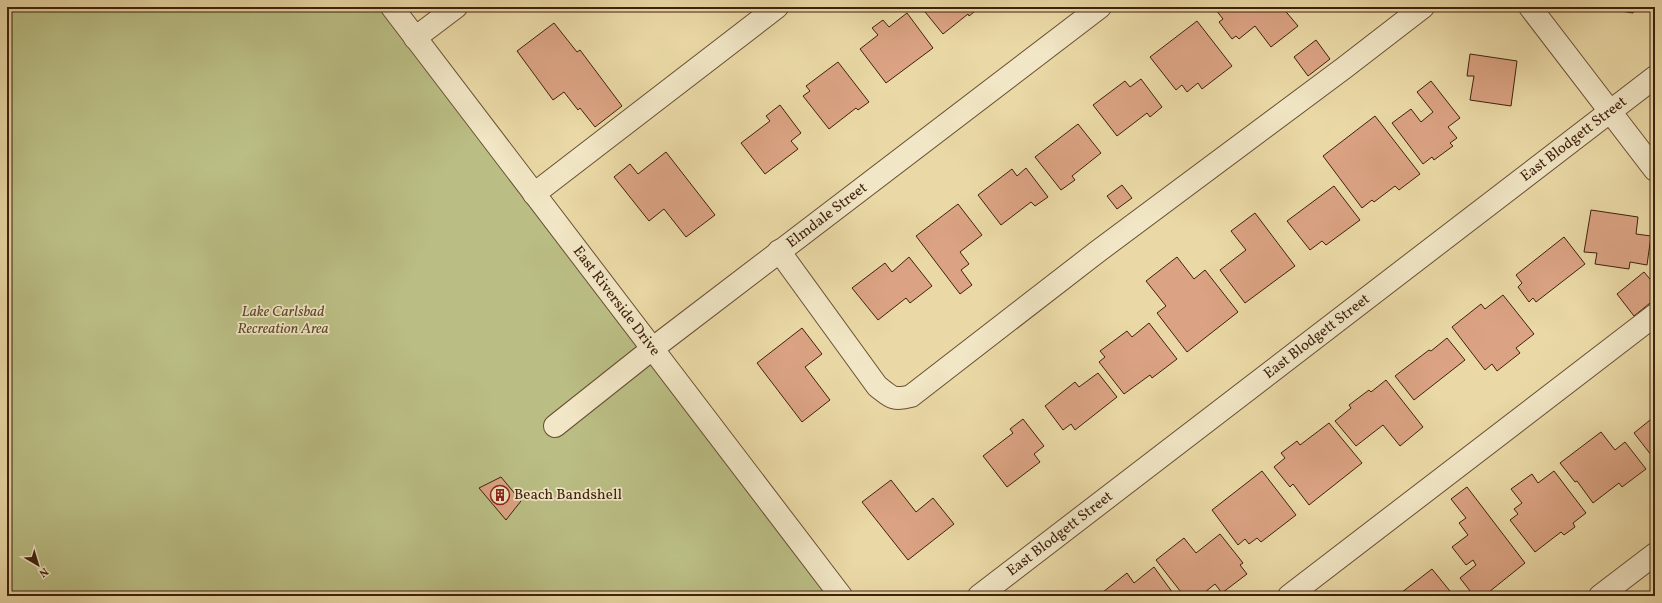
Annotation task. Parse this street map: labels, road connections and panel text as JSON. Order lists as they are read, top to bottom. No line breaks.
{"streets":{"street":["East Blodgett Street","Elmdale Street","East Riverside Drive"]},"crossings":[["Elmdale Street","East Riverside Drive"]],"parks":["Lake Carlsbad Recreation Area"],"places":{"building":["Beach Bandshell"]},"north":"bottom right"}
